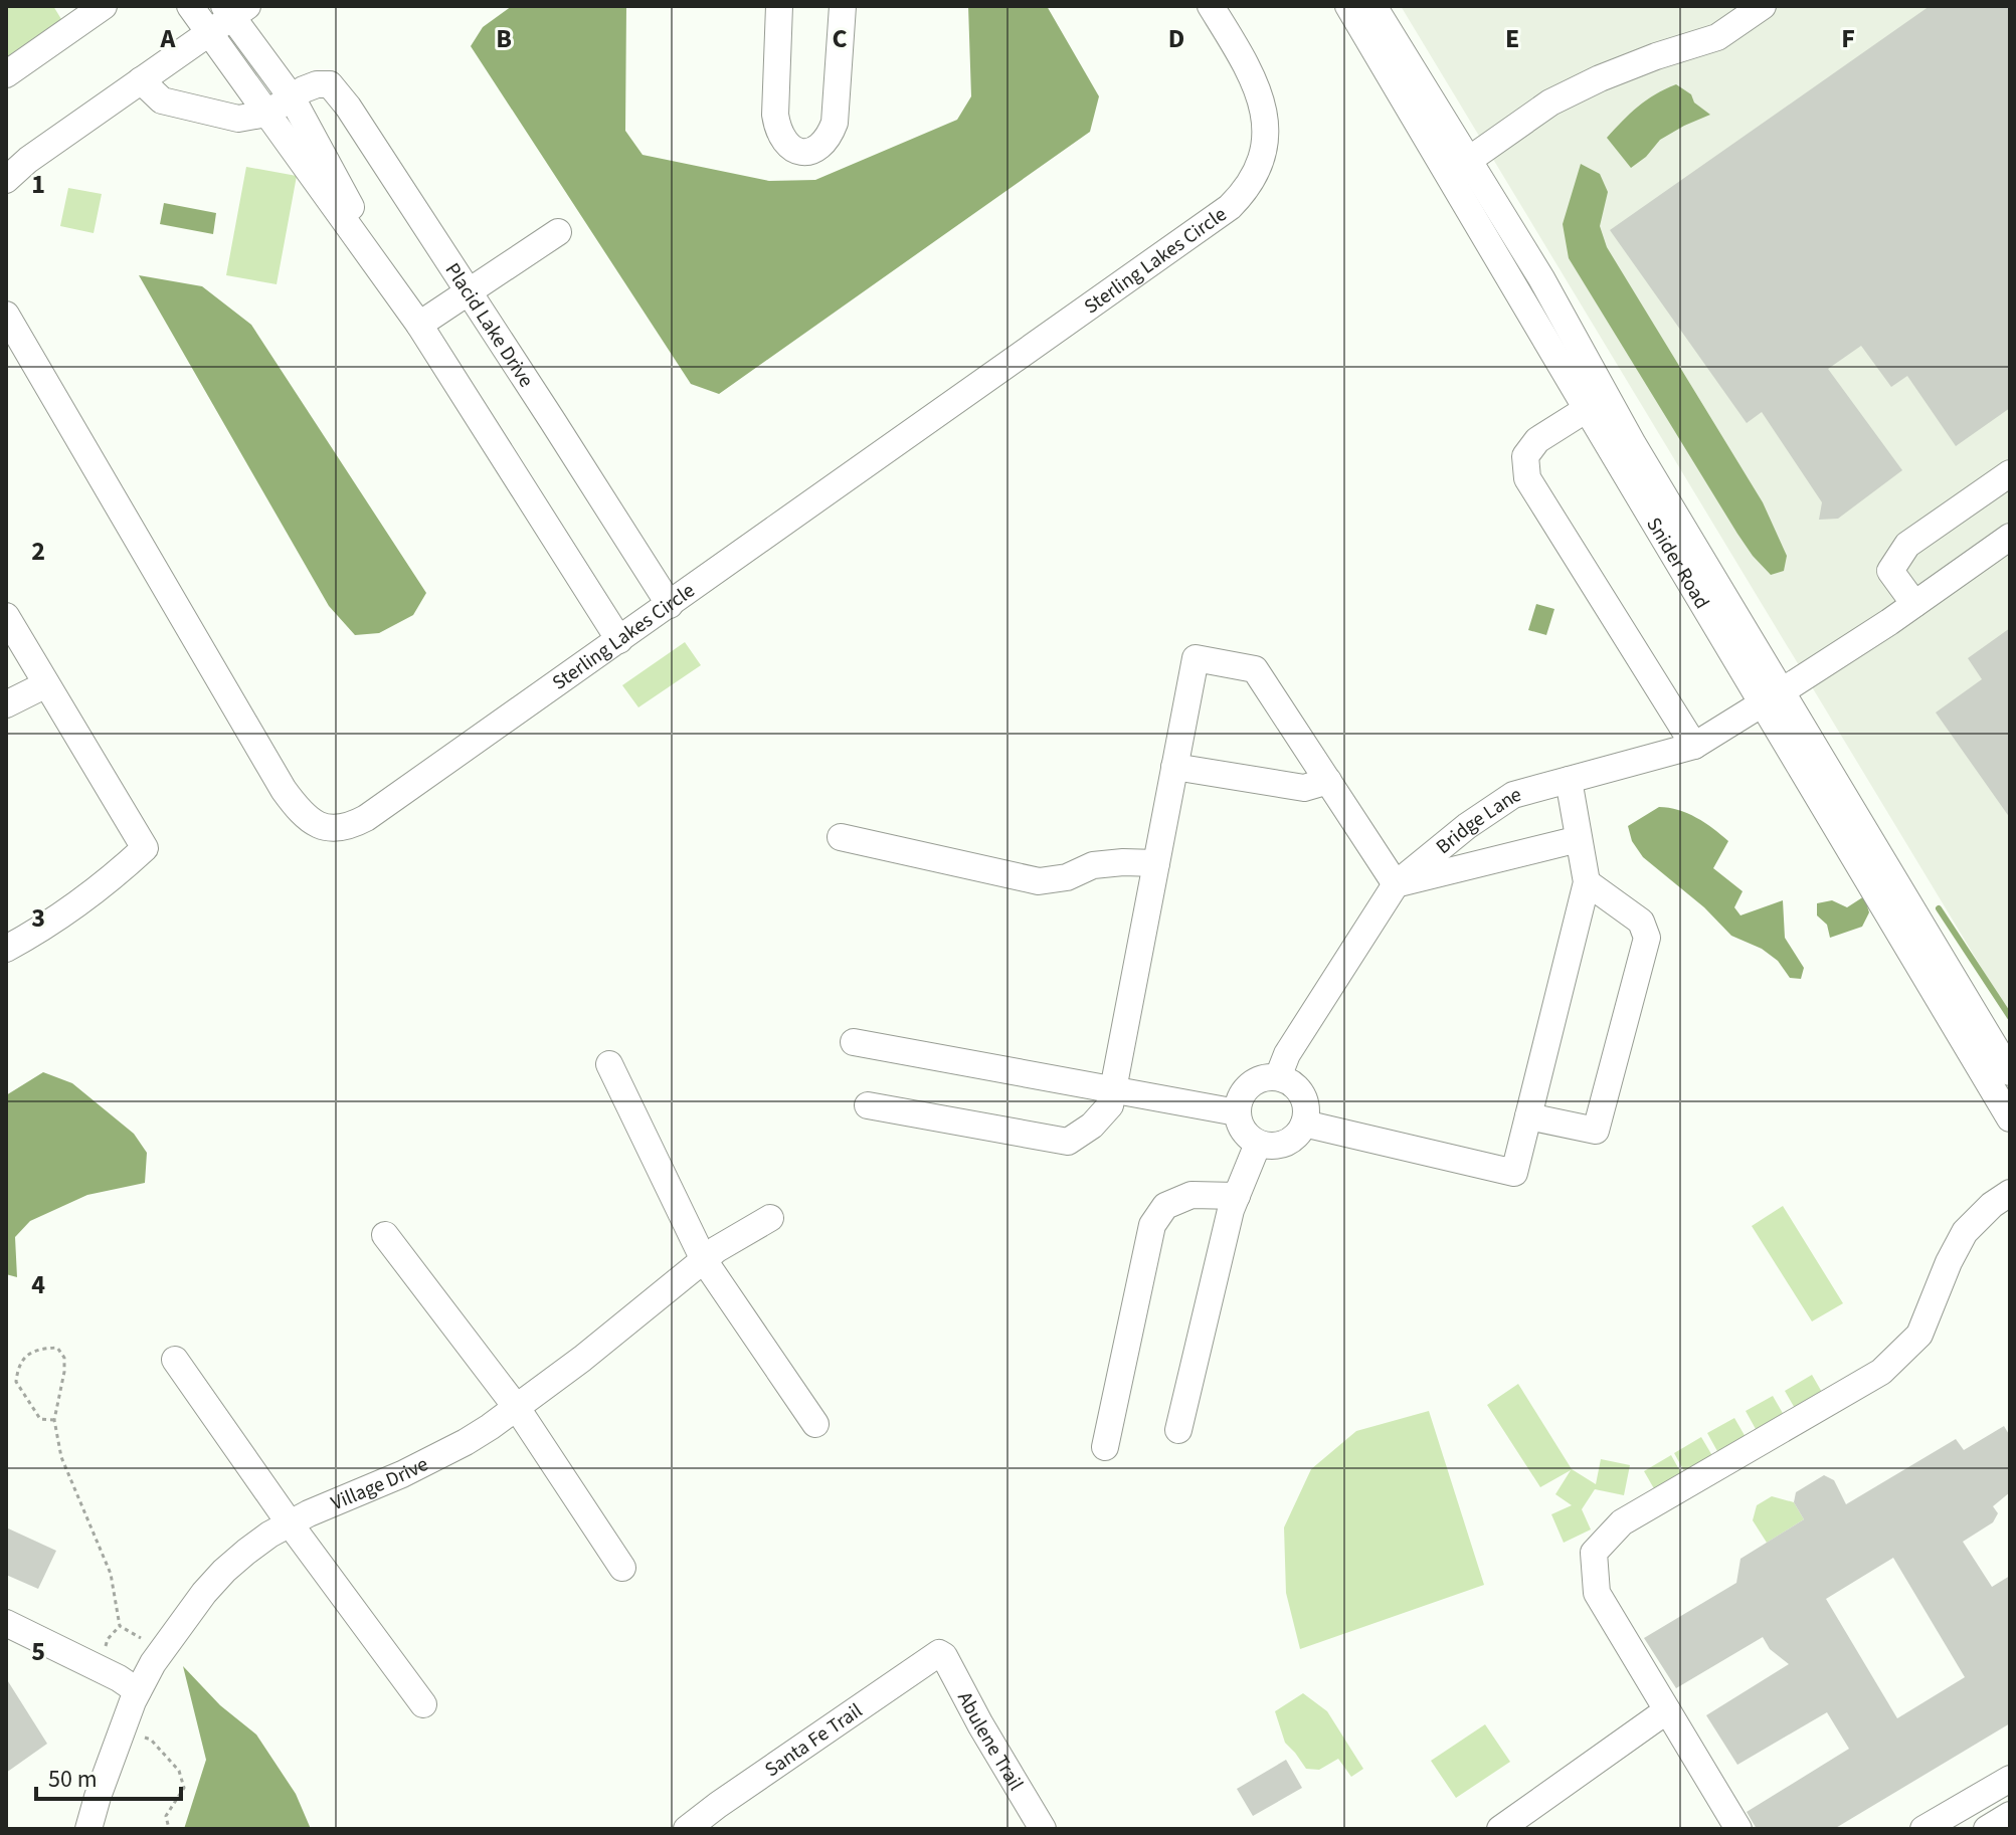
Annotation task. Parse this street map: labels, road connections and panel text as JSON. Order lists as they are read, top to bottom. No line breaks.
{"streets":{"street":["Sterling Lakes Circle","Placid Lake Drive","Snider Road","Bridge Lane","Village Drive","Santa Fe Trail","Abulene Trail"]},"crossings":[["Sterling Lakes Circle","Placid Lake Drive"],["Snider Road","Bridge Lane"],["Santa Fe Trail","Abulene Trail"]],"scale_bar":"50 m","grid":{"columns":["A","B","C","D","E","F"],"rows":["1","2","3","4","5"]}}
